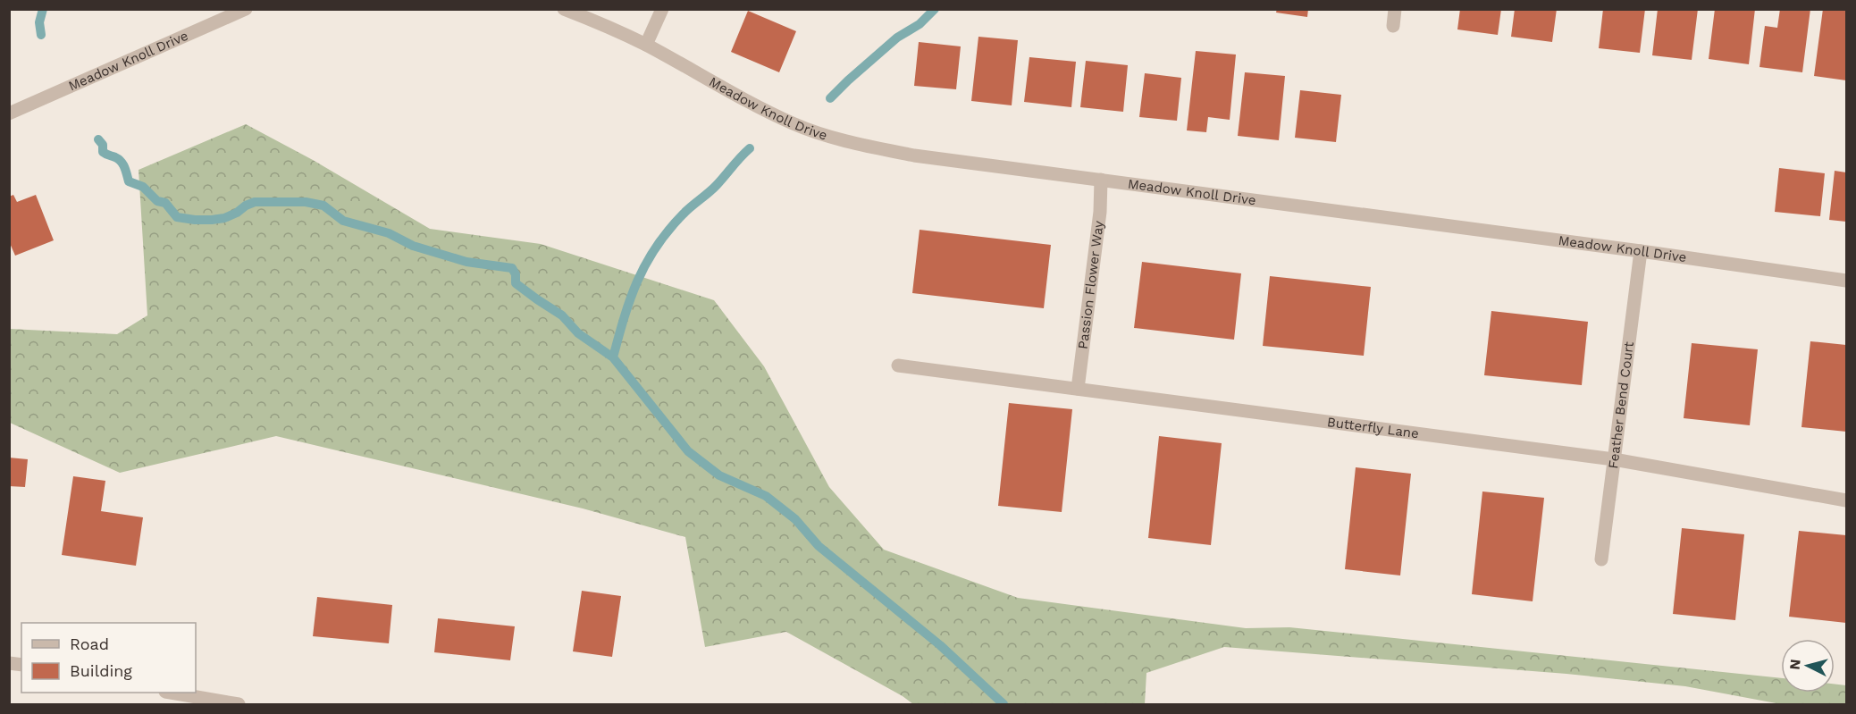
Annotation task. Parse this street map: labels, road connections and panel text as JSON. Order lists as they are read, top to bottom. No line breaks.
{"streets":{"street":["Meadow Knoll Drive","Passion Flower Way","Feather Bend Court","Butterfly Lane"]},"crossings":[["Meadow Knoll Drive","Passion Flower Way"],["Meadow Knoll Drive","Feather Bend Court"],["Passion Flower Way","Butterfly Lane"],["Feather Bend Court","Butterfly Lane"]],"legend":["Road","Building"],"north":"left"}
